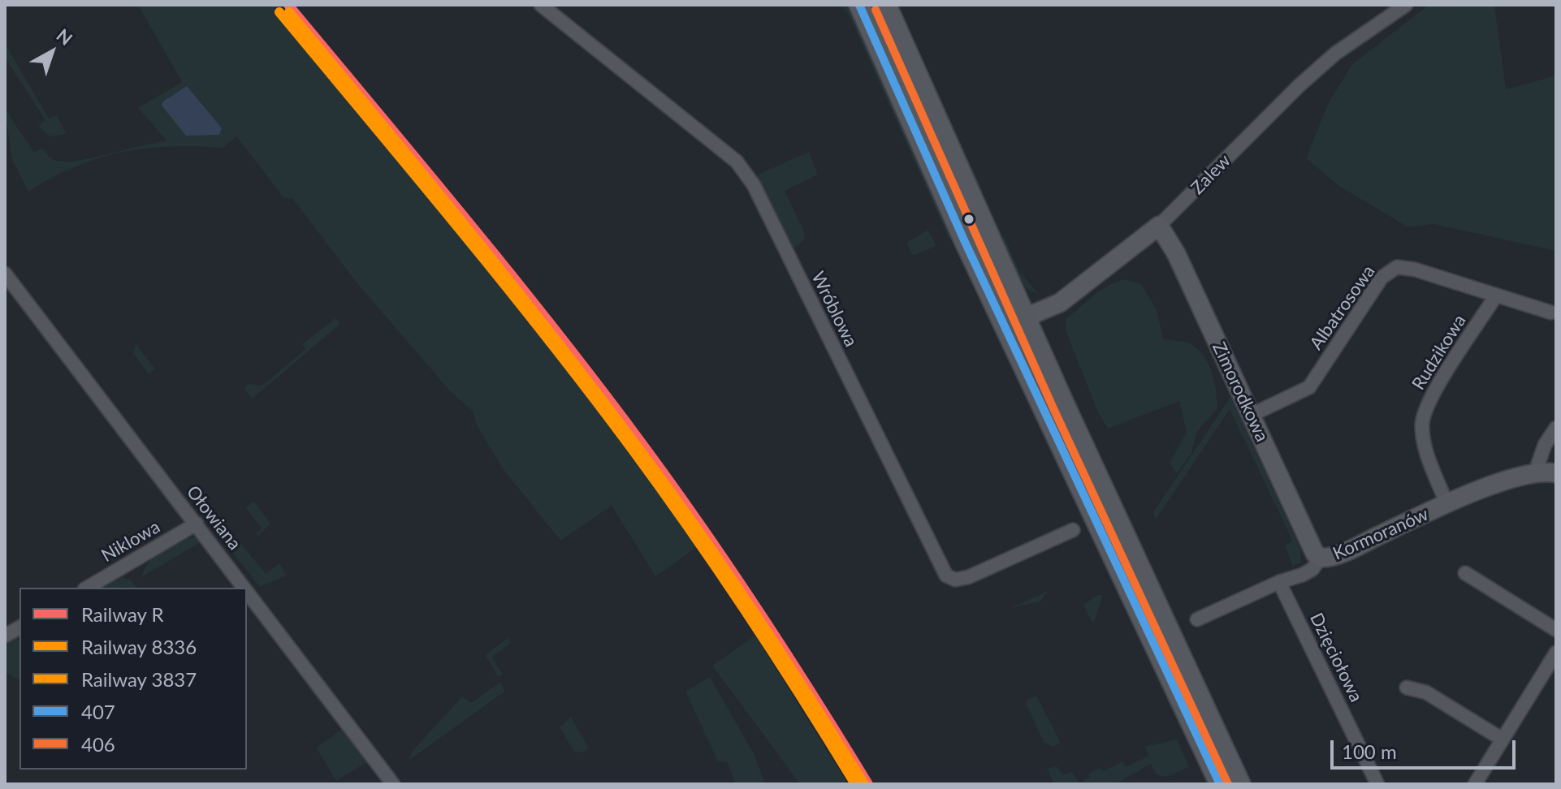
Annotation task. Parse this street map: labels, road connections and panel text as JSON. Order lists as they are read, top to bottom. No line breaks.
{"streets":{"street":["Zalew","Albatrosowa","Wróblowa","Rudzikowa","Zimorodkowa","Ołowiana","Kormoranów","Niklowa","Dzięciołowa"]},"crossings":[["Zalew","Zimorodkowa"],["Albatrosowa","Rudzikowa"],["Albatrosowa","Zimorodkowa"],["Rudzikowa","Kormoranów"],["Zimorodkowa","Kormoranów"],["Ołowiana","Niklowa"],["Kormoranów","Dzięciołowa"]],"lines":["rail line R","transit line 407","transit line 406","rail line 8336","rail line 3837"],"legend":["Railway R","Railway 8336","Railway 3837","407","406"],"scale_bar":"100 m","north":"top right"}
